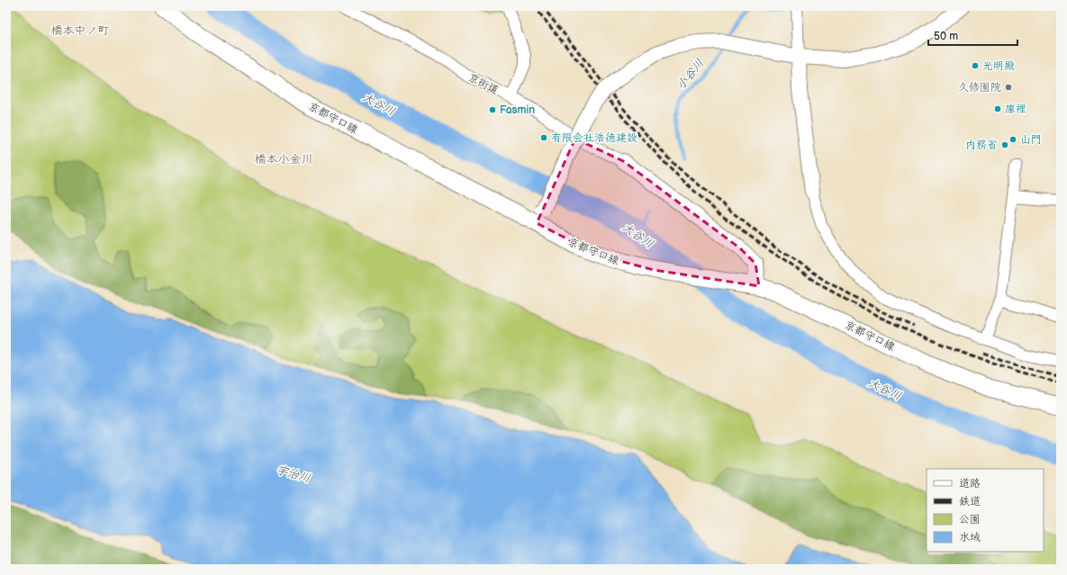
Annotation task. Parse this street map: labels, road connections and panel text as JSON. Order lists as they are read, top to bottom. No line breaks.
{"streets":{"main road":["京都守口線"],"street":["京街道"]},"districts":["橋本中ノ町","橋本小金川"],"water":["小谷川","大谷川","宇治川"],"places":["光明殿","久修園院","庫裡","Fasmin","有限会社浩徳建設","山門","内務省"],"legend":["道路","鉄道","公園","水域"],"scale_bar":"50 m"}
